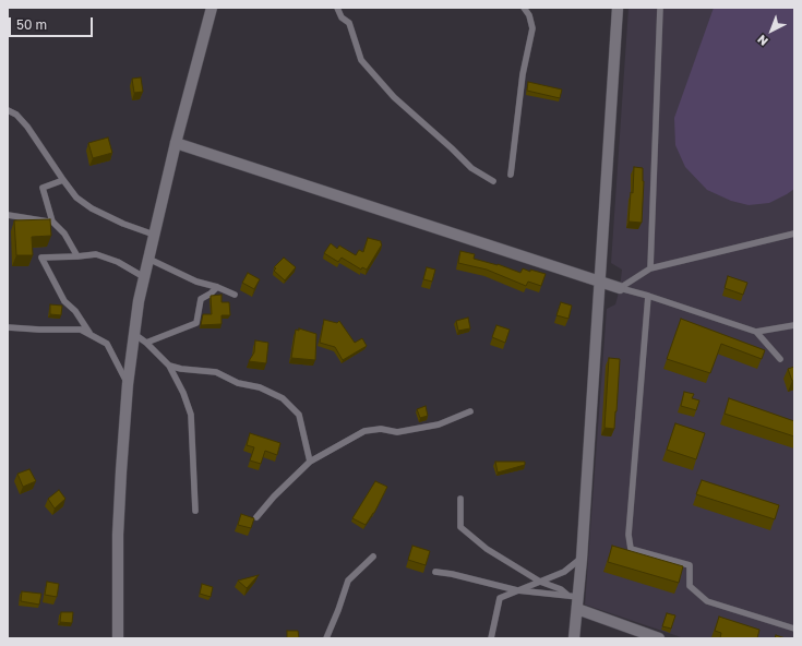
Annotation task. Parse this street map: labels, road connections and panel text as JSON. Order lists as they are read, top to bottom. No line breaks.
{"scale_bar":"50 m","north":"bottom left"}
